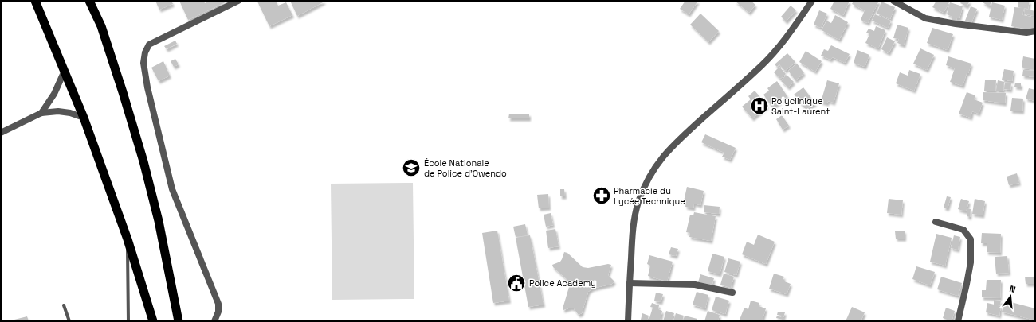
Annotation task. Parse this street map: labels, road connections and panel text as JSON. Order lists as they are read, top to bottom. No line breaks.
{"places":{"hospital":["Polyclinique Saint-Laurent"],"school or university":["École Nationale de Police d’Owendo"],"pharmacy":["Pharmacie du Lycée Technique"],"public building":["Police Academy"]},"north":"top"}
